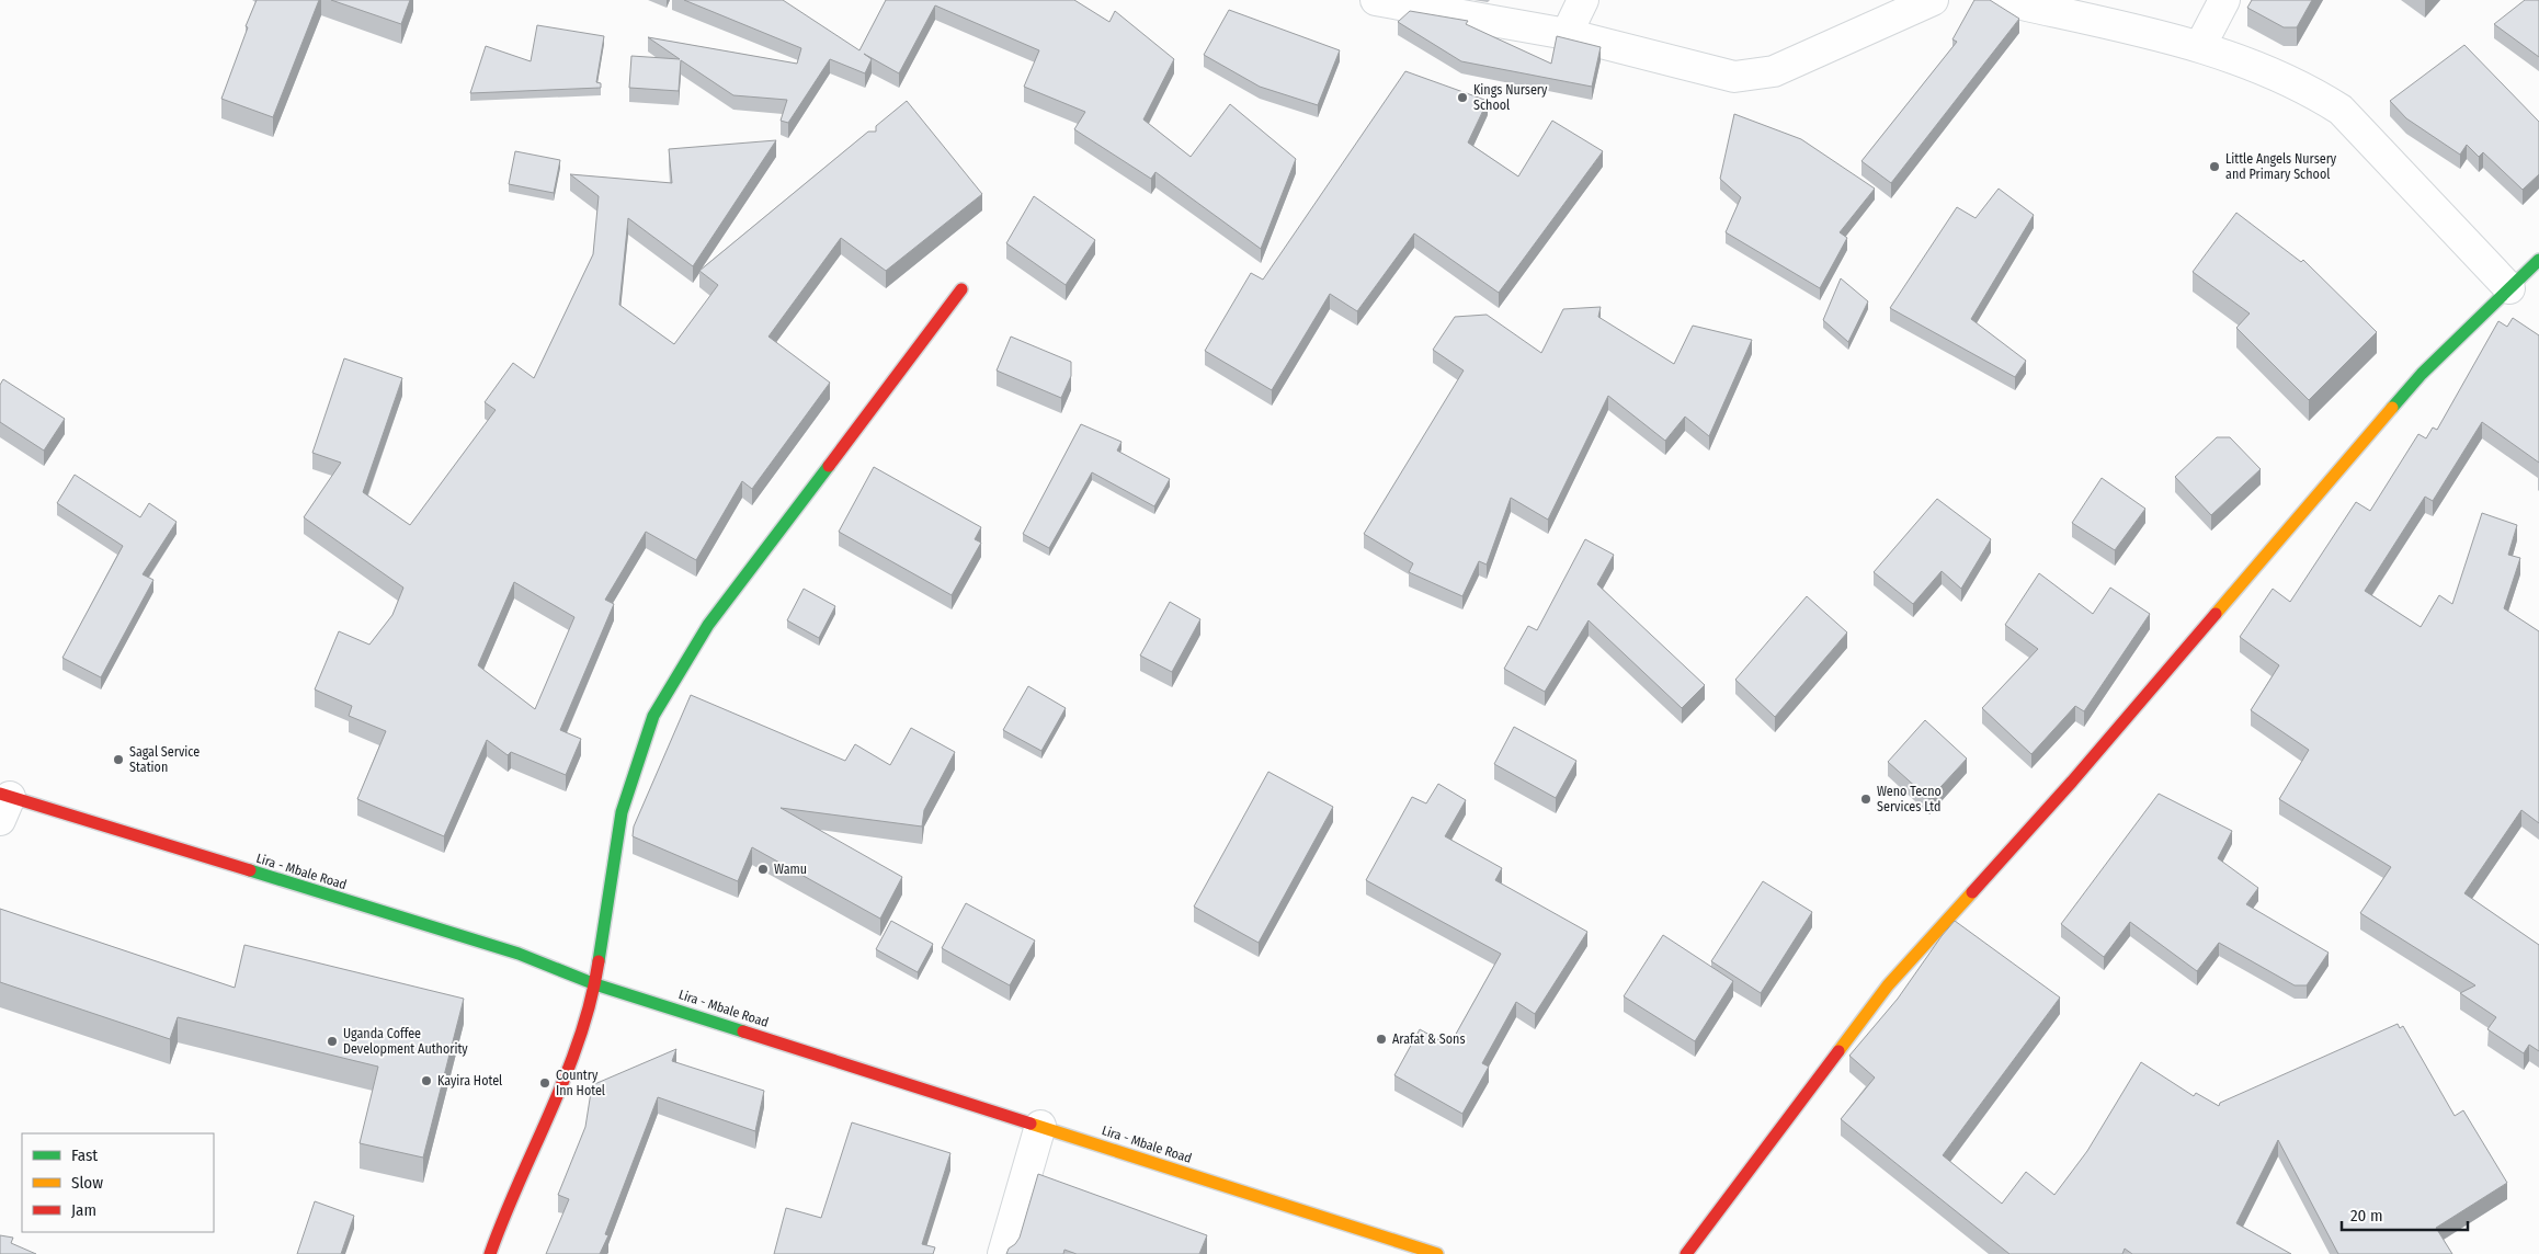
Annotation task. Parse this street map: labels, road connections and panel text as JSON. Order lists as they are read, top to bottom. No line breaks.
{"streets":{"street":["Lira - Mbale Road"]},"places":["Kings Nursery School","Little Angels Nursery and Primary School","Sagal Service Station","Weno Tecno Services Ltd","Wamu","Arafat & Sons","Uganda Coffee Development Authority","Kayira Hotel","Country Inn Hotel"],"legend":["Fast","Slow","Jam"],"scale_bar":"20 m"}
